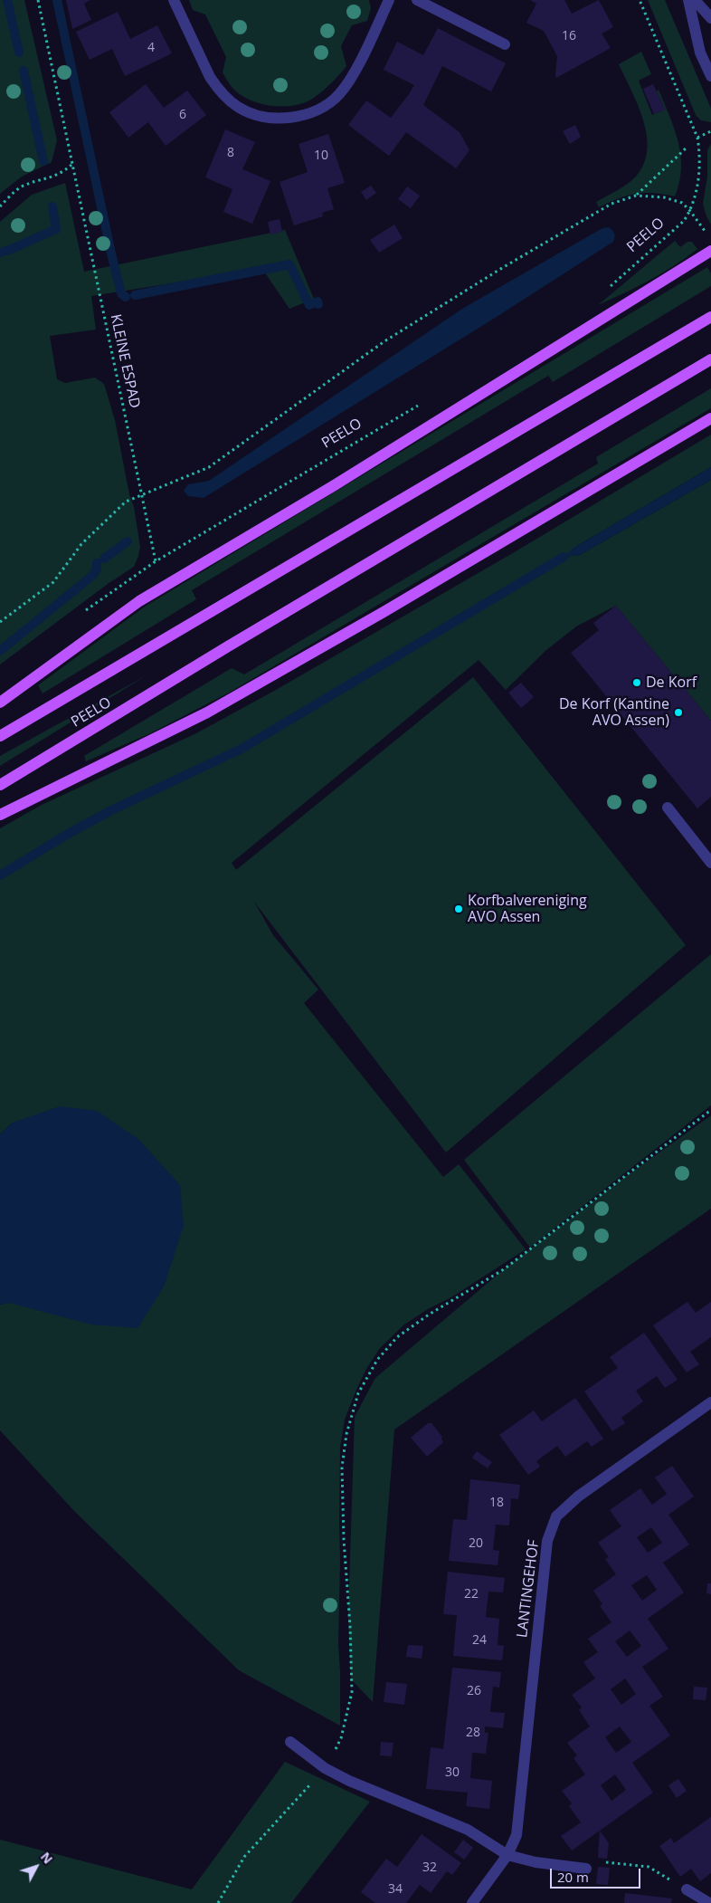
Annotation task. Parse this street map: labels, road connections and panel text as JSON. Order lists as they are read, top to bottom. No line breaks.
{"streets":{"main road":["PEELO"],"street":["LANTINGEHOF"],"path":["KLEINE ESPAD"]},"crossings":[["PEELO","KLEINE ESPAD"]],"places":["De Korf","De Korf (Kantine AVO Assen)","Korfbalvereniging AVO Assen"],"house_numbers":["16","4","6","8","10","18","20","22","24","26","28","30","32","34"],"scale_bar":"20 m","north":"top right"}
